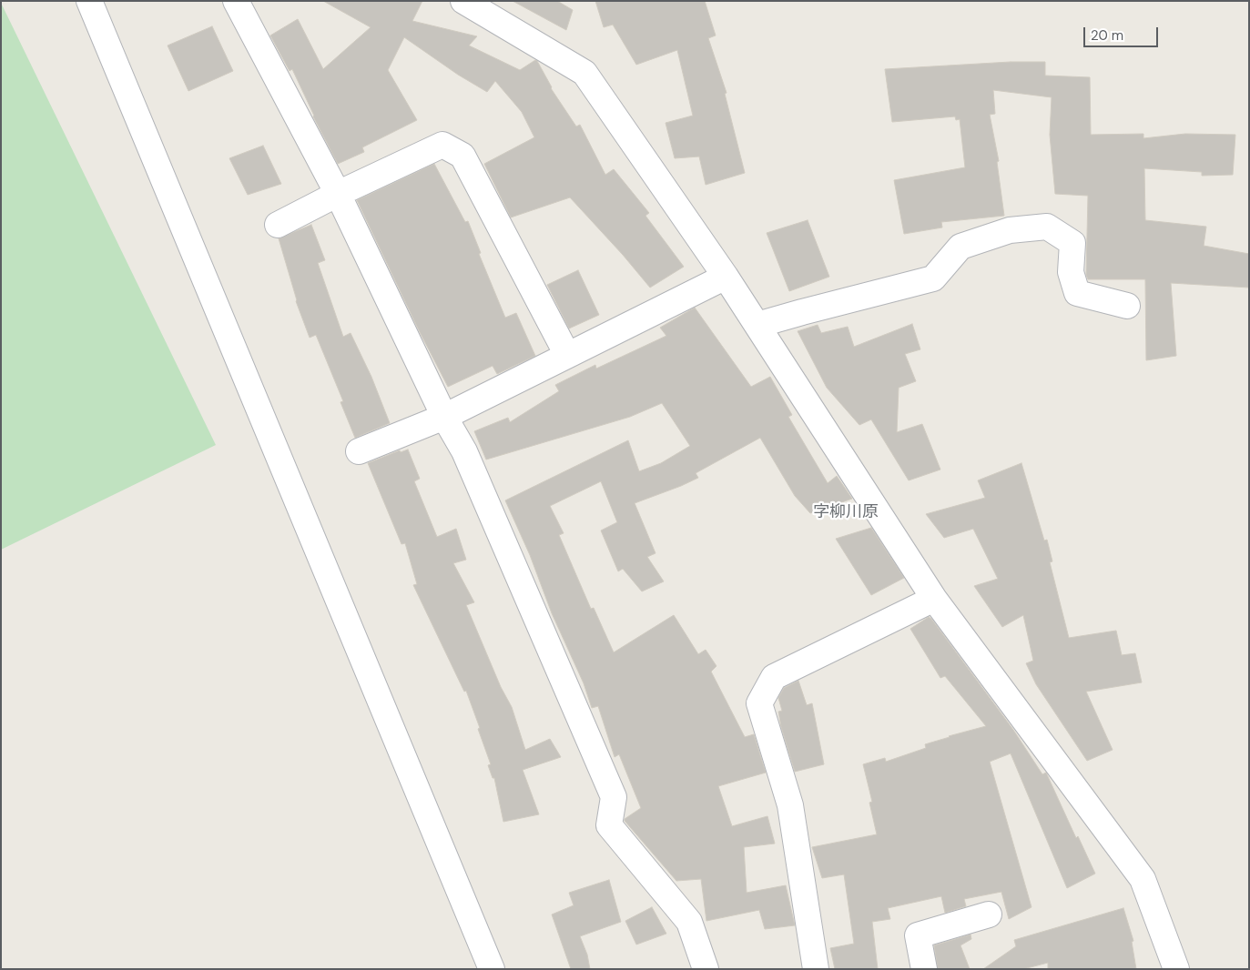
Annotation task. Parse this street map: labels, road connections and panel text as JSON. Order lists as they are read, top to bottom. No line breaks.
{"districts":["字柳川原"],"scale_bar":"20 m"}
